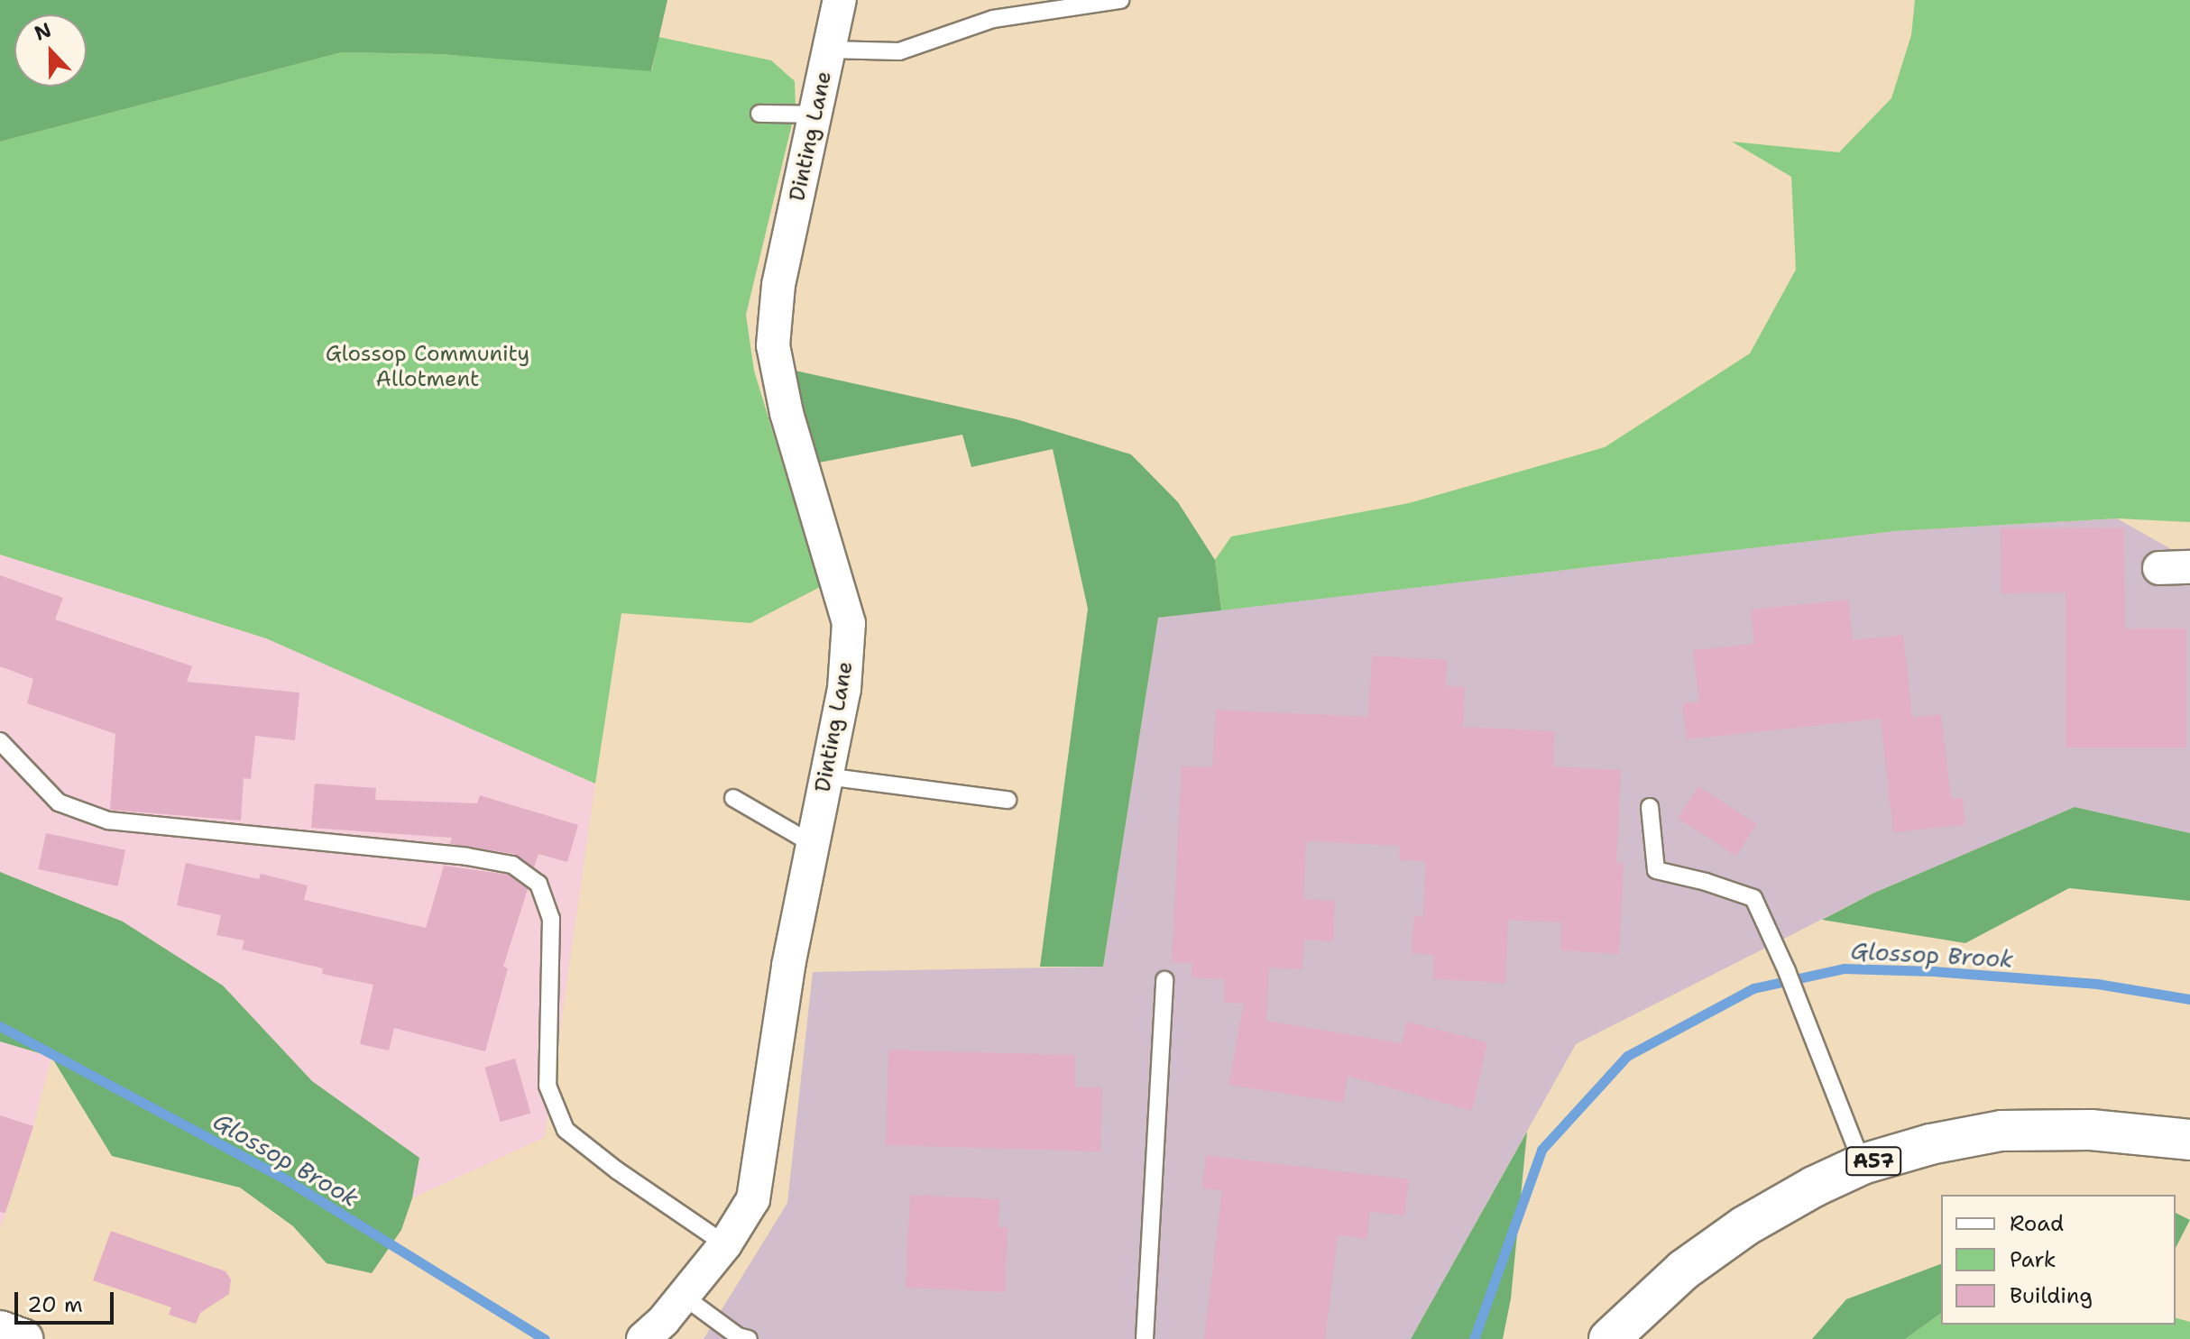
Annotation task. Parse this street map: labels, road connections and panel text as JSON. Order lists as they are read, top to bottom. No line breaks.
{"streets":{"main road":["A57"],"street":["Dinting Lane"]},"water":["Glossop Brook"],"parks":["Glossop Community Allotment"],"legend":["Road","Park","Building"],"scale_bar":"20 m","north":"top"}
